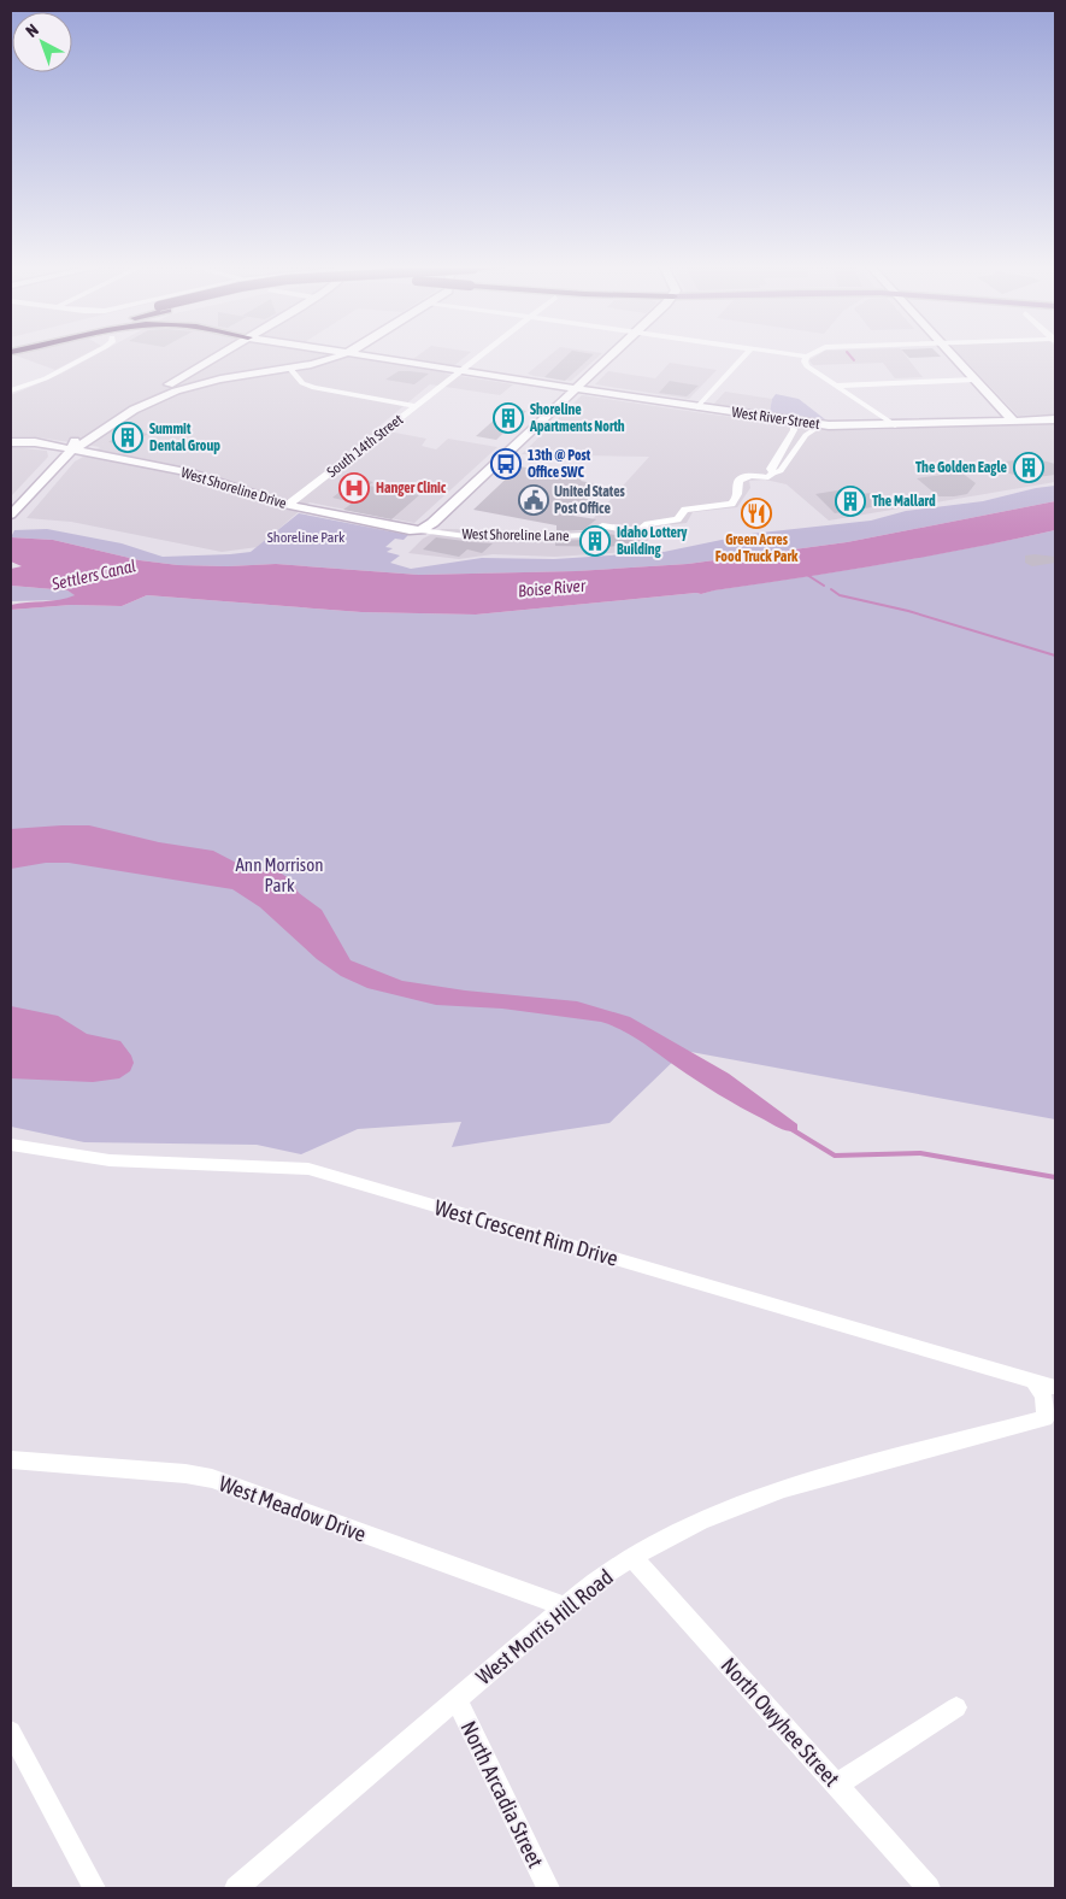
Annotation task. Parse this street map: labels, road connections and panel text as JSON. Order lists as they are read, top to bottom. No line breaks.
{"streets":{"main road":["West River Street","West Shoreline Drive"],"street":["South 14th Street","West Shoreline Lane","West Crescent Rim Drive","West Meadow Drive","West Morris Hill Road","North Owyhee Street","North Arcadia Street"]},"crossings":[["West River Street","South 14th Street"],["South 14th Street","West Shoreline Drive"],["West Shoreline Drive","West Shoreline Lane"],["West Meadow Drive","West Morris Hill Road"],["West Morris Hill Road","North Owyhee Street"],["West Morris Hill Road","North Arcadia Street"]],"water":["Settlers Canal","Boise River"],"parks":["Shoreline Park","Ann Morrison Park"],"places":{"building":["Shoreline Apartments North","Summit Dental Group","The Golden Eagle","The Mallard","Idaho Lottery Building"],"bus stop":["13th @ Post Office SWC"],"hospital":["Hanger Clinic"],"public building":["United States Post Office"],"restaurant":["Green Acres Food Truck Park"]},"north":"top left"}
